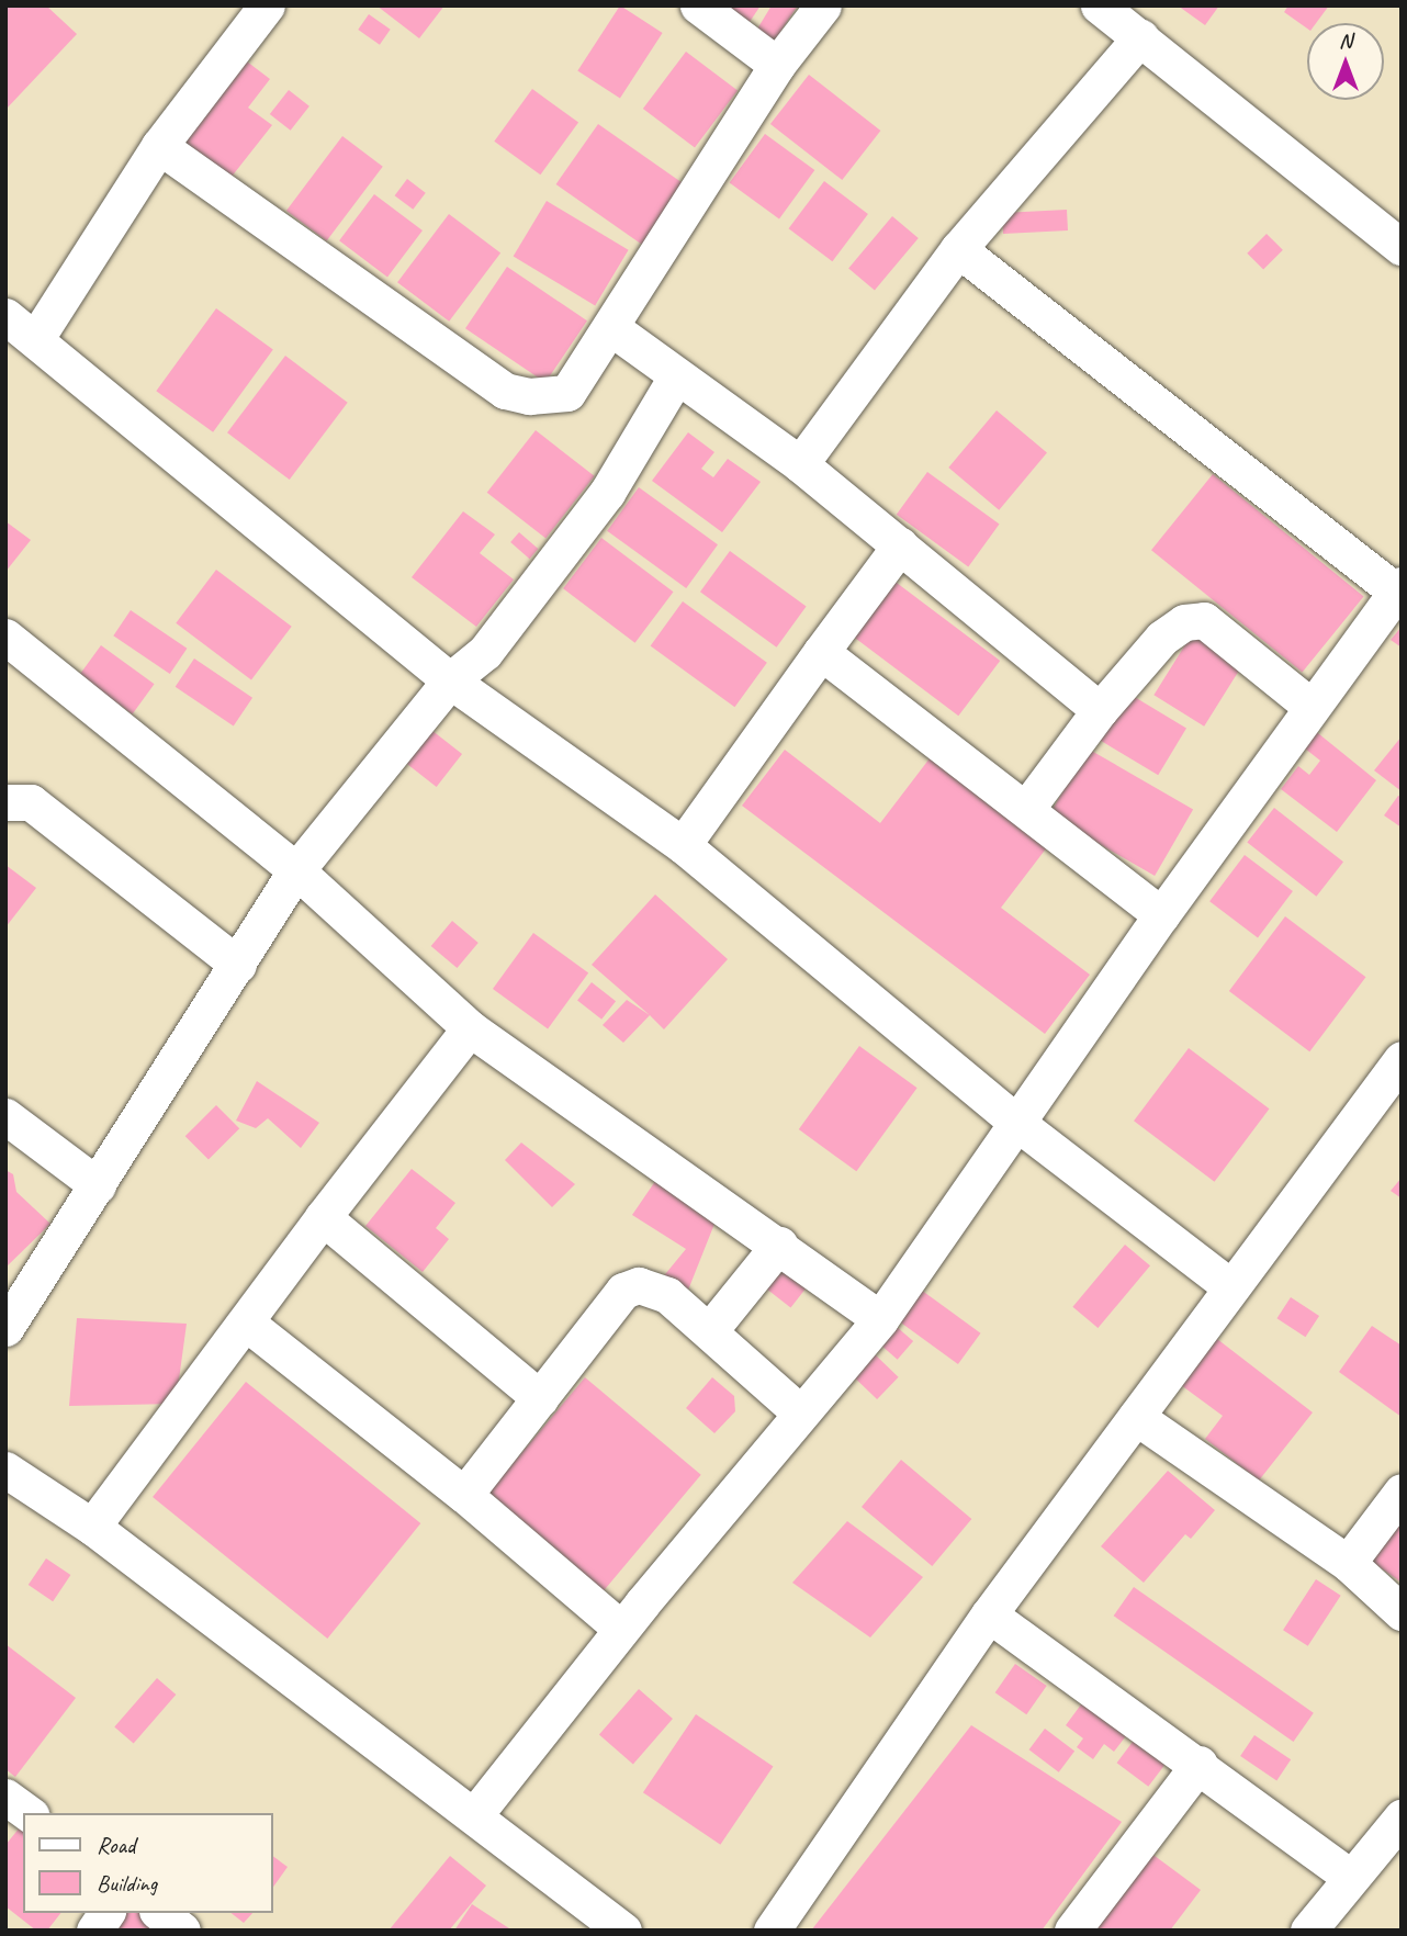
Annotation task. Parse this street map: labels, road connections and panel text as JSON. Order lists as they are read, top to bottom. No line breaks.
{"legend":["Road","Building"],"north":"top"}
